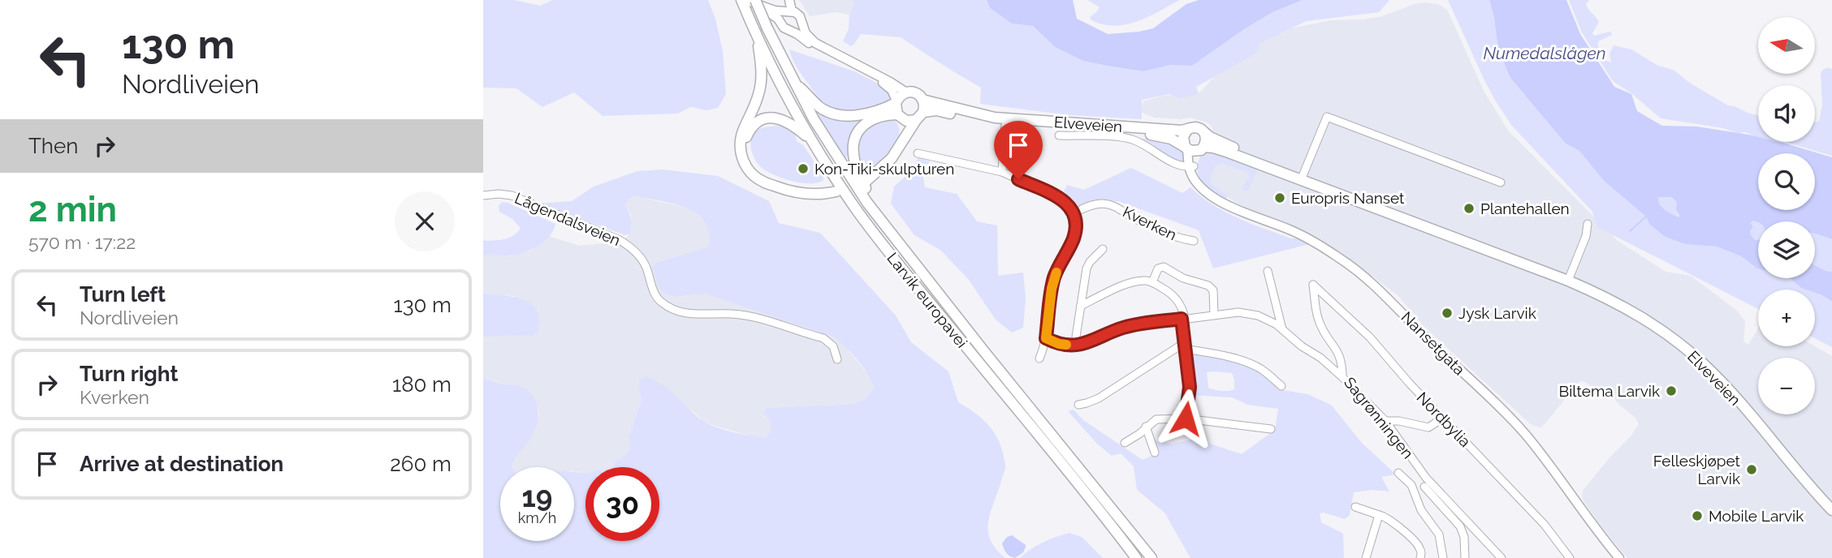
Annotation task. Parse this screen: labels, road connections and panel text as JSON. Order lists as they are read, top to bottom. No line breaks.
{"streets":{"highway":["Elveveien","Larvik europavei"],"main road":["Nansetgata"],"street":["Lågendalsveien","Kverken","Sagrønningen","Nordbylia"]},"crossings":[["Elveveien","Nansetgata"],["Sagrønningen","Nordbylia"]],"water":["Numedalslågen"],"places":["Kon-Tiki-skulpturen","Europris Nanset","Plantehallen","Jysk Larvik","Biltema Larvik","Felleskjøpet Larvik","Mobile Larvik"],"north":"left","page":{"turn":["130 m","Nordliveien"],"map_buttons":["+","−"],"then":"Then","heading":["2 min","570 m · 17:22"],"list":[{"name":"Turn left","note":"Nordliveien","value":"130 m"},{"name":"Turn right","note":"Kverken","value":"180 m"},{"name":"Arrive at destination","value":"260 m"}],"speed":"19 km/h","limit":"30"}}
